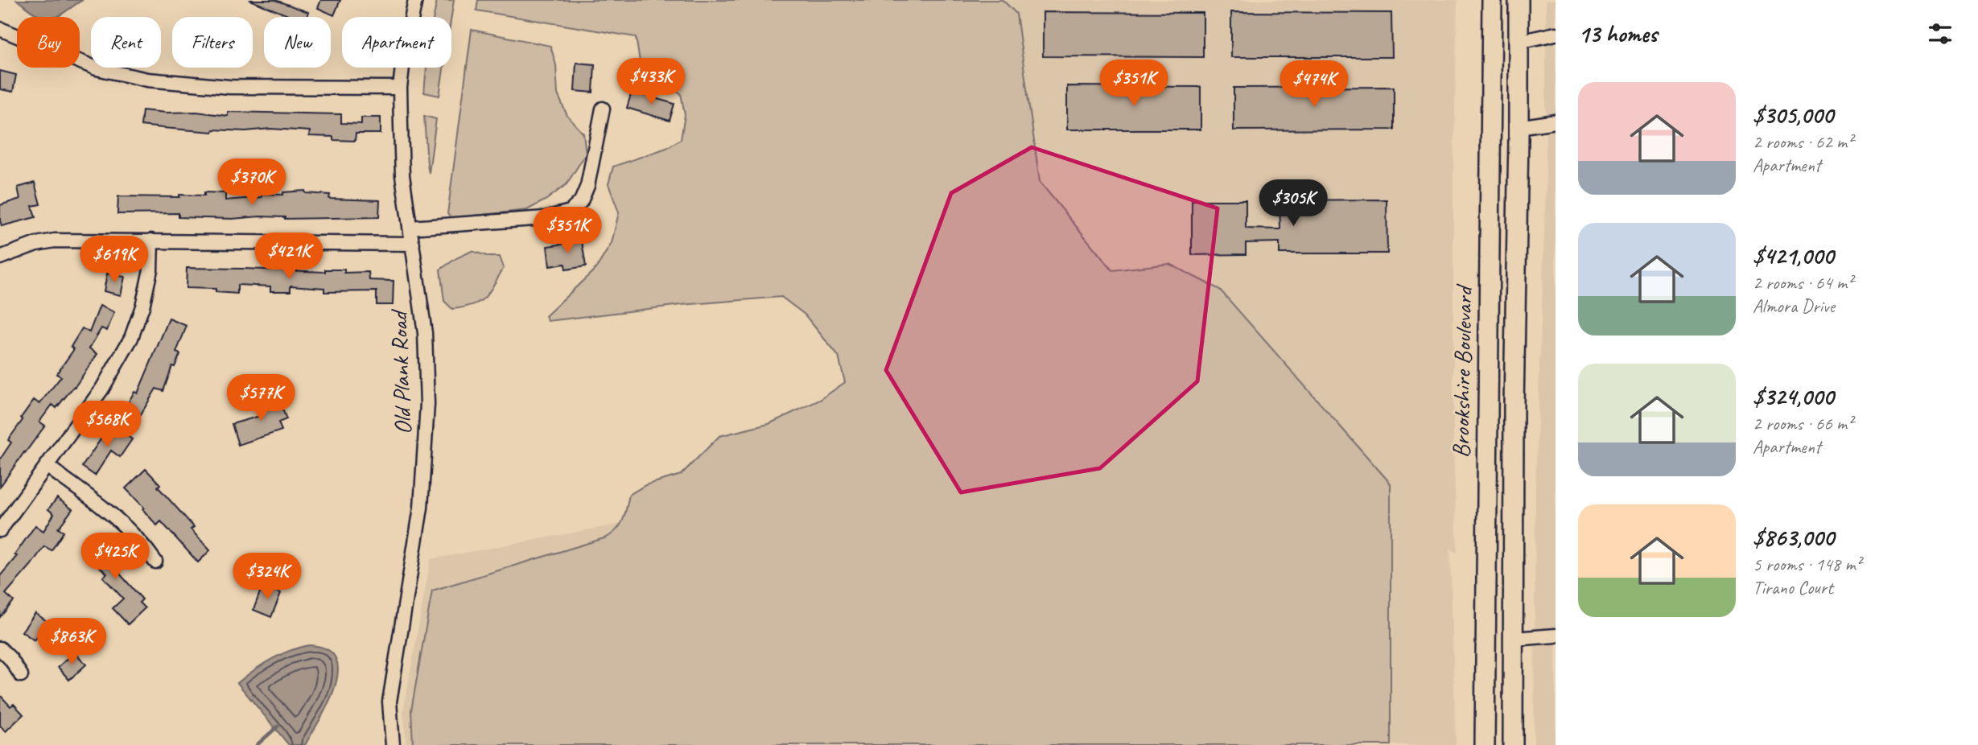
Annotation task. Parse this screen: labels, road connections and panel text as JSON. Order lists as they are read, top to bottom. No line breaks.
{"streets":{"highway":["Brookshire Boulevard"],"street":["Old Plank Road"]},"page":{"heading":"13 homes","chip":["Buy","Rent","Filters","New","Apartment"],"price":["$433K","$351K","$474K","$370K","$305K","$351K","$421K","$619K","$577K","$568K","$425K","$324K","$863K"],"list":[{"name":"$305,000","note":"2 rooms · 62 m² · Apartment"},{"name":"$421,000","note":"2 rooms · 64 m² · Almora Drive"},{"name":"$324,000","note":"2 rooms · 66 m² · Apartment"},{"name":"$863,000","note":"5 rooms · 148 m² · Tirano Court"}]}}
